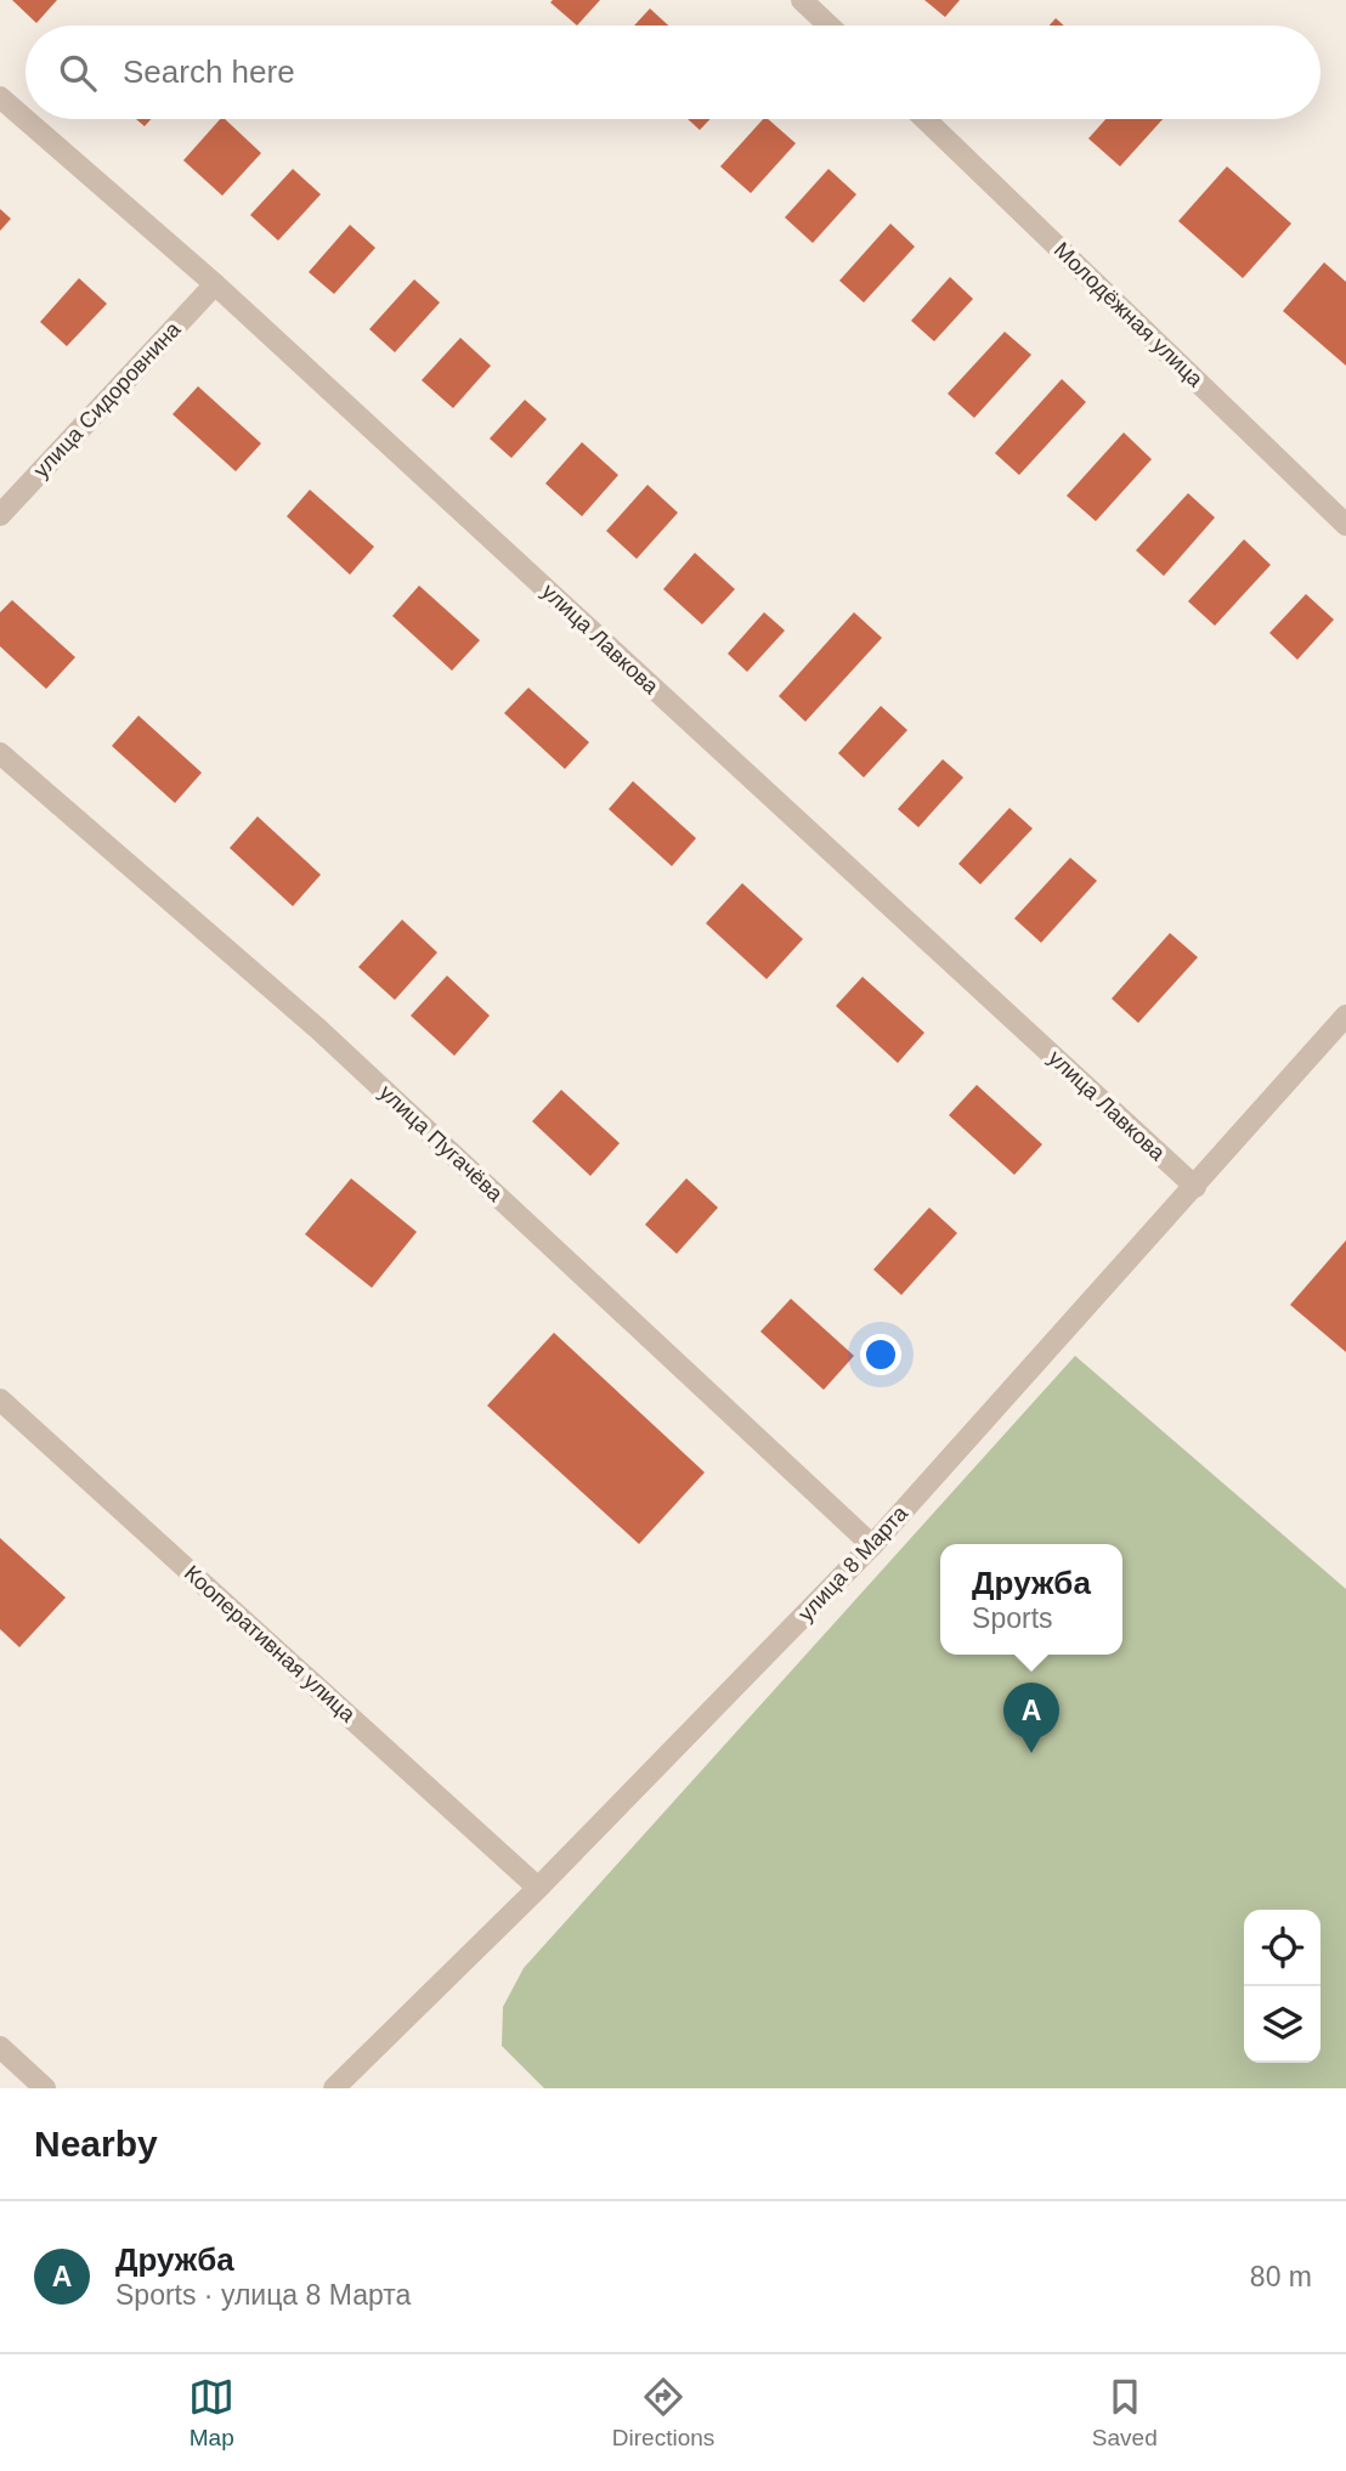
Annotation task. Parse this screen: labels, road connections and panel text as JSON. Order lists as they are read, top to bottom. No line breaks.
{"streets":{"street":["Молодёжная улица","улица Сидоровнина","улица Лавкова","улица Пугачёва","улица 8 Марта","Кооперативная улица"]},"crossings":[["улица Сидоровнина","улица Лавкова"],["улица Лавкова","улица 8 Марта"],["улица Пугачёва","улица 8 Марта"],["улица 8 Марта","Кооперативная улица"]],"page":{"search":"Search here","popup":["Дружба","Sports"],"pins":"A","heading":"Nearby","list":[{"mark":"A","name":"Дружба","note":"Sports · улица 8 Марта","value":"80 m"}],"nav":["Map","Directions","Saved"]}}
